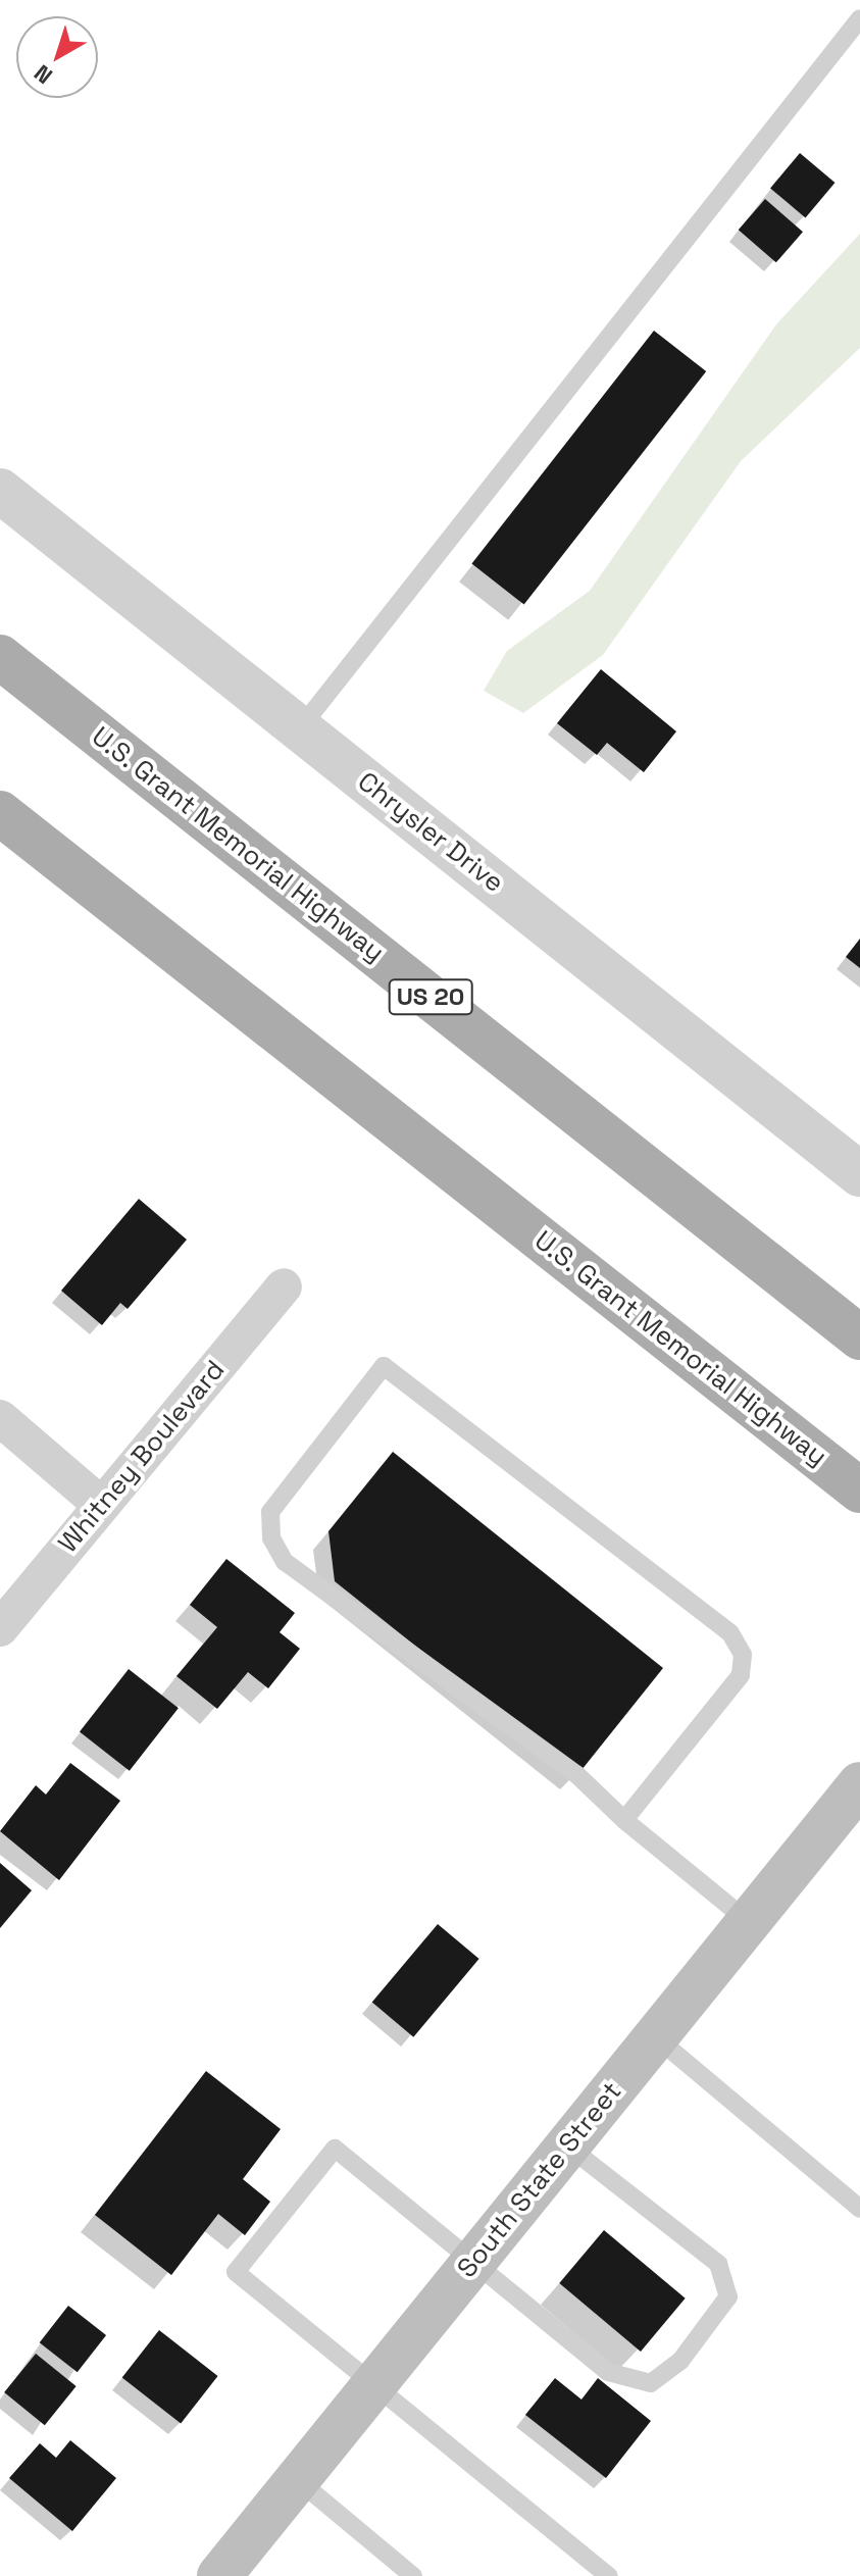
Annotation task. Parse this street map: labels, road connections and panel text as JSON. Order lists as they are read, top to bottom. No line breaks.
{"streets":{"main road":["U.S. Grant Memorial Highway","US 20","South State Street"],"street":["Chrysler Drive","Whitney Boulevard"]},"north":"bottom left"}
